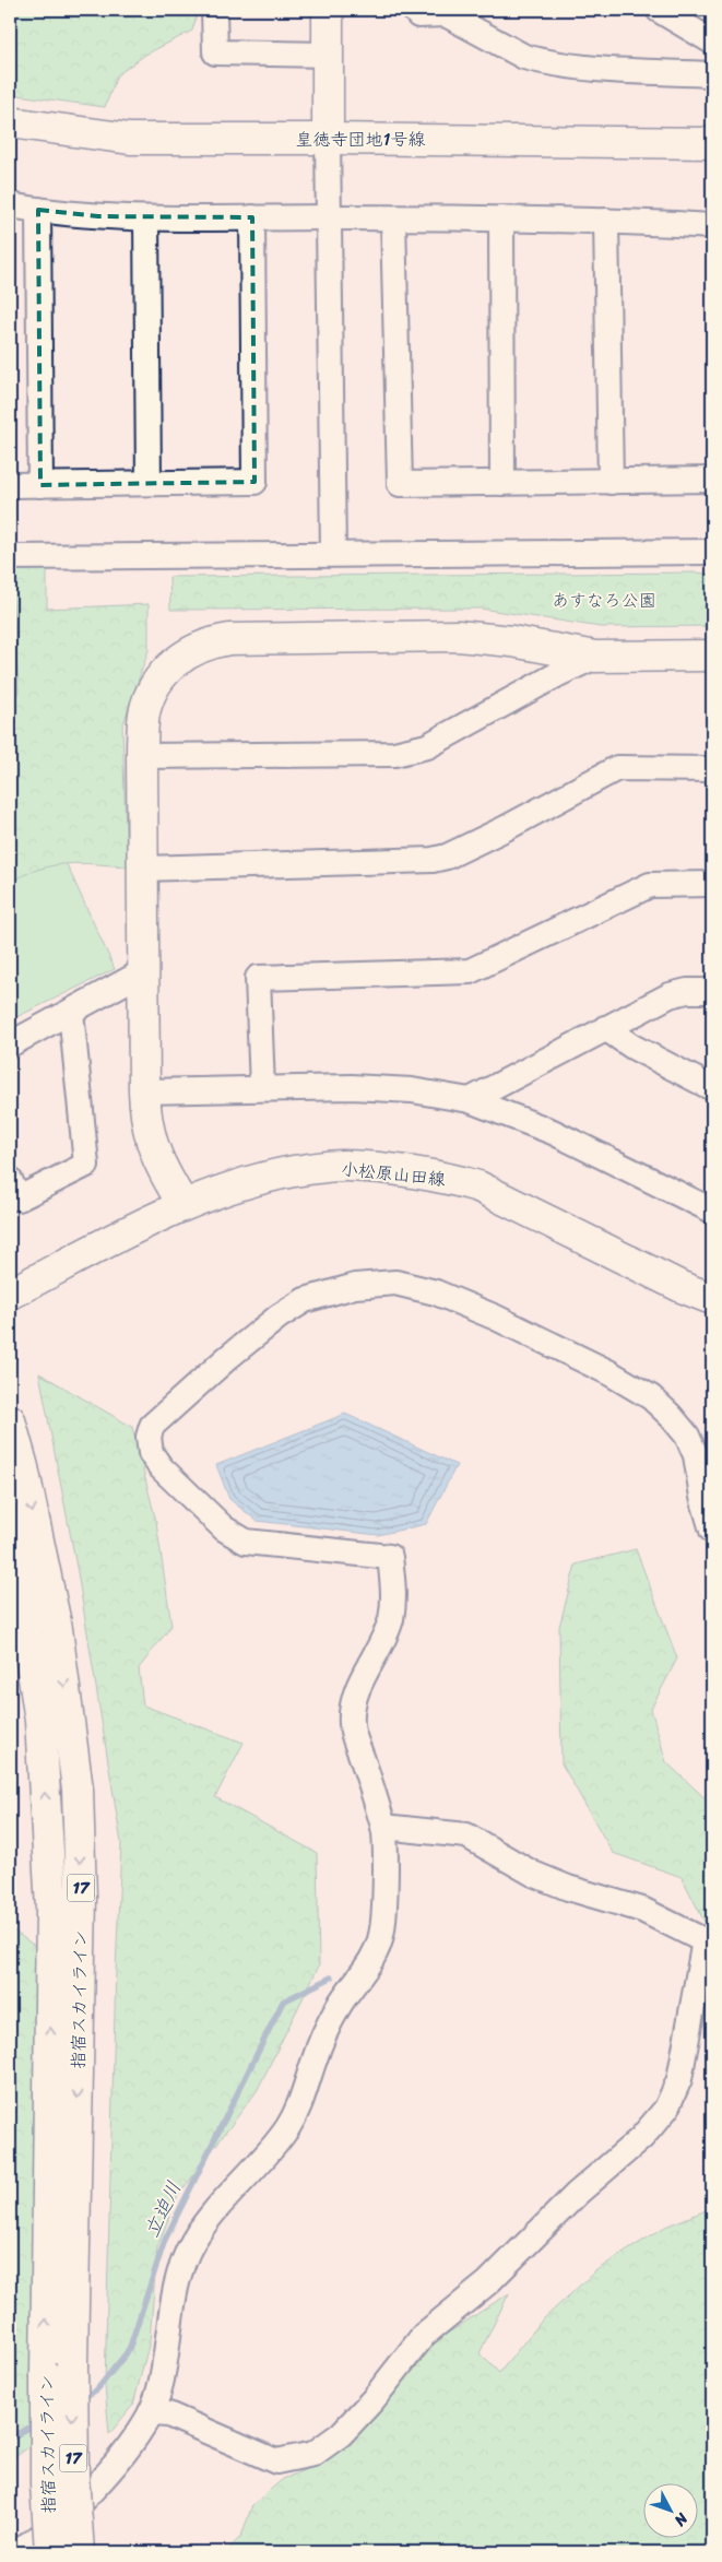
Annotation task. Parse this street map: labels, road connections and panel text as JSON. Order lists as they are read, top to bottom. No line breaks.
{"streets":{"street":["皇徳寺団地1号線","小松原山田線","17","指宿スカイライン"]},"water":["立迫川"],"parks":["あすなろ公園"],"north":"bottom right"}
